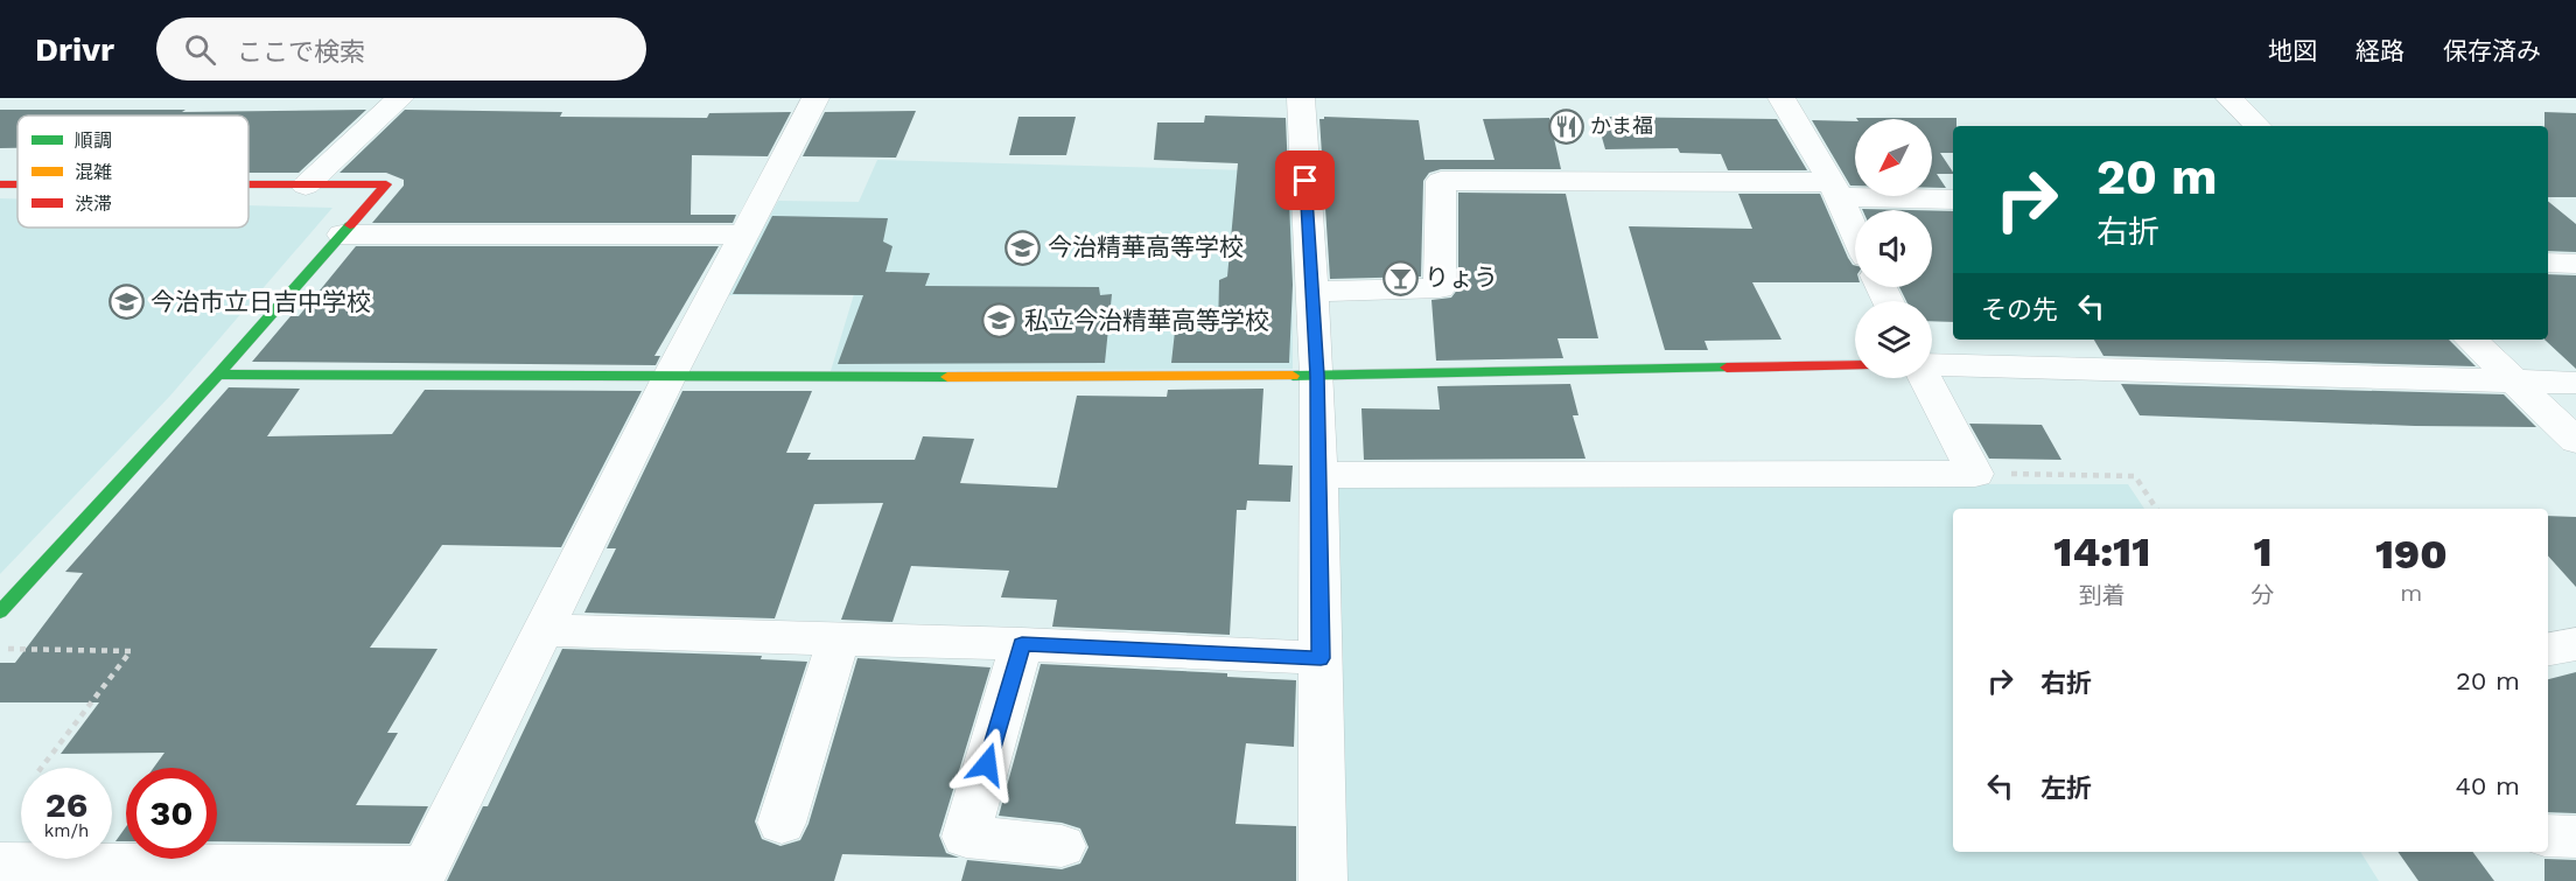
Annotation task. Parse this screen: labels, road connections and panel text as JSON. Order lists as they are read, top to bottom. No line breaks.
{"places":{"restaurant":["かま福"],"school or university":["今治精華高等学校","今治市立日吉中学校","私立今治精華高等学校"],"bar":["りょう"]},"legend":["順調","混雑","渋滞"],"north":"bottom left","page":{"header":"Drivr","search":"ここで検索","nav":["地図","経路","保存済み"],"turn":["20 m","右折"],"then":"その先","eta":["14:11","到着","1","分","190","m"],"list":[{"name":"右折","value":"20 m"},{"name":"左折","value":"40 m"}],"speed":"26 km/h","limit":"30"}}
